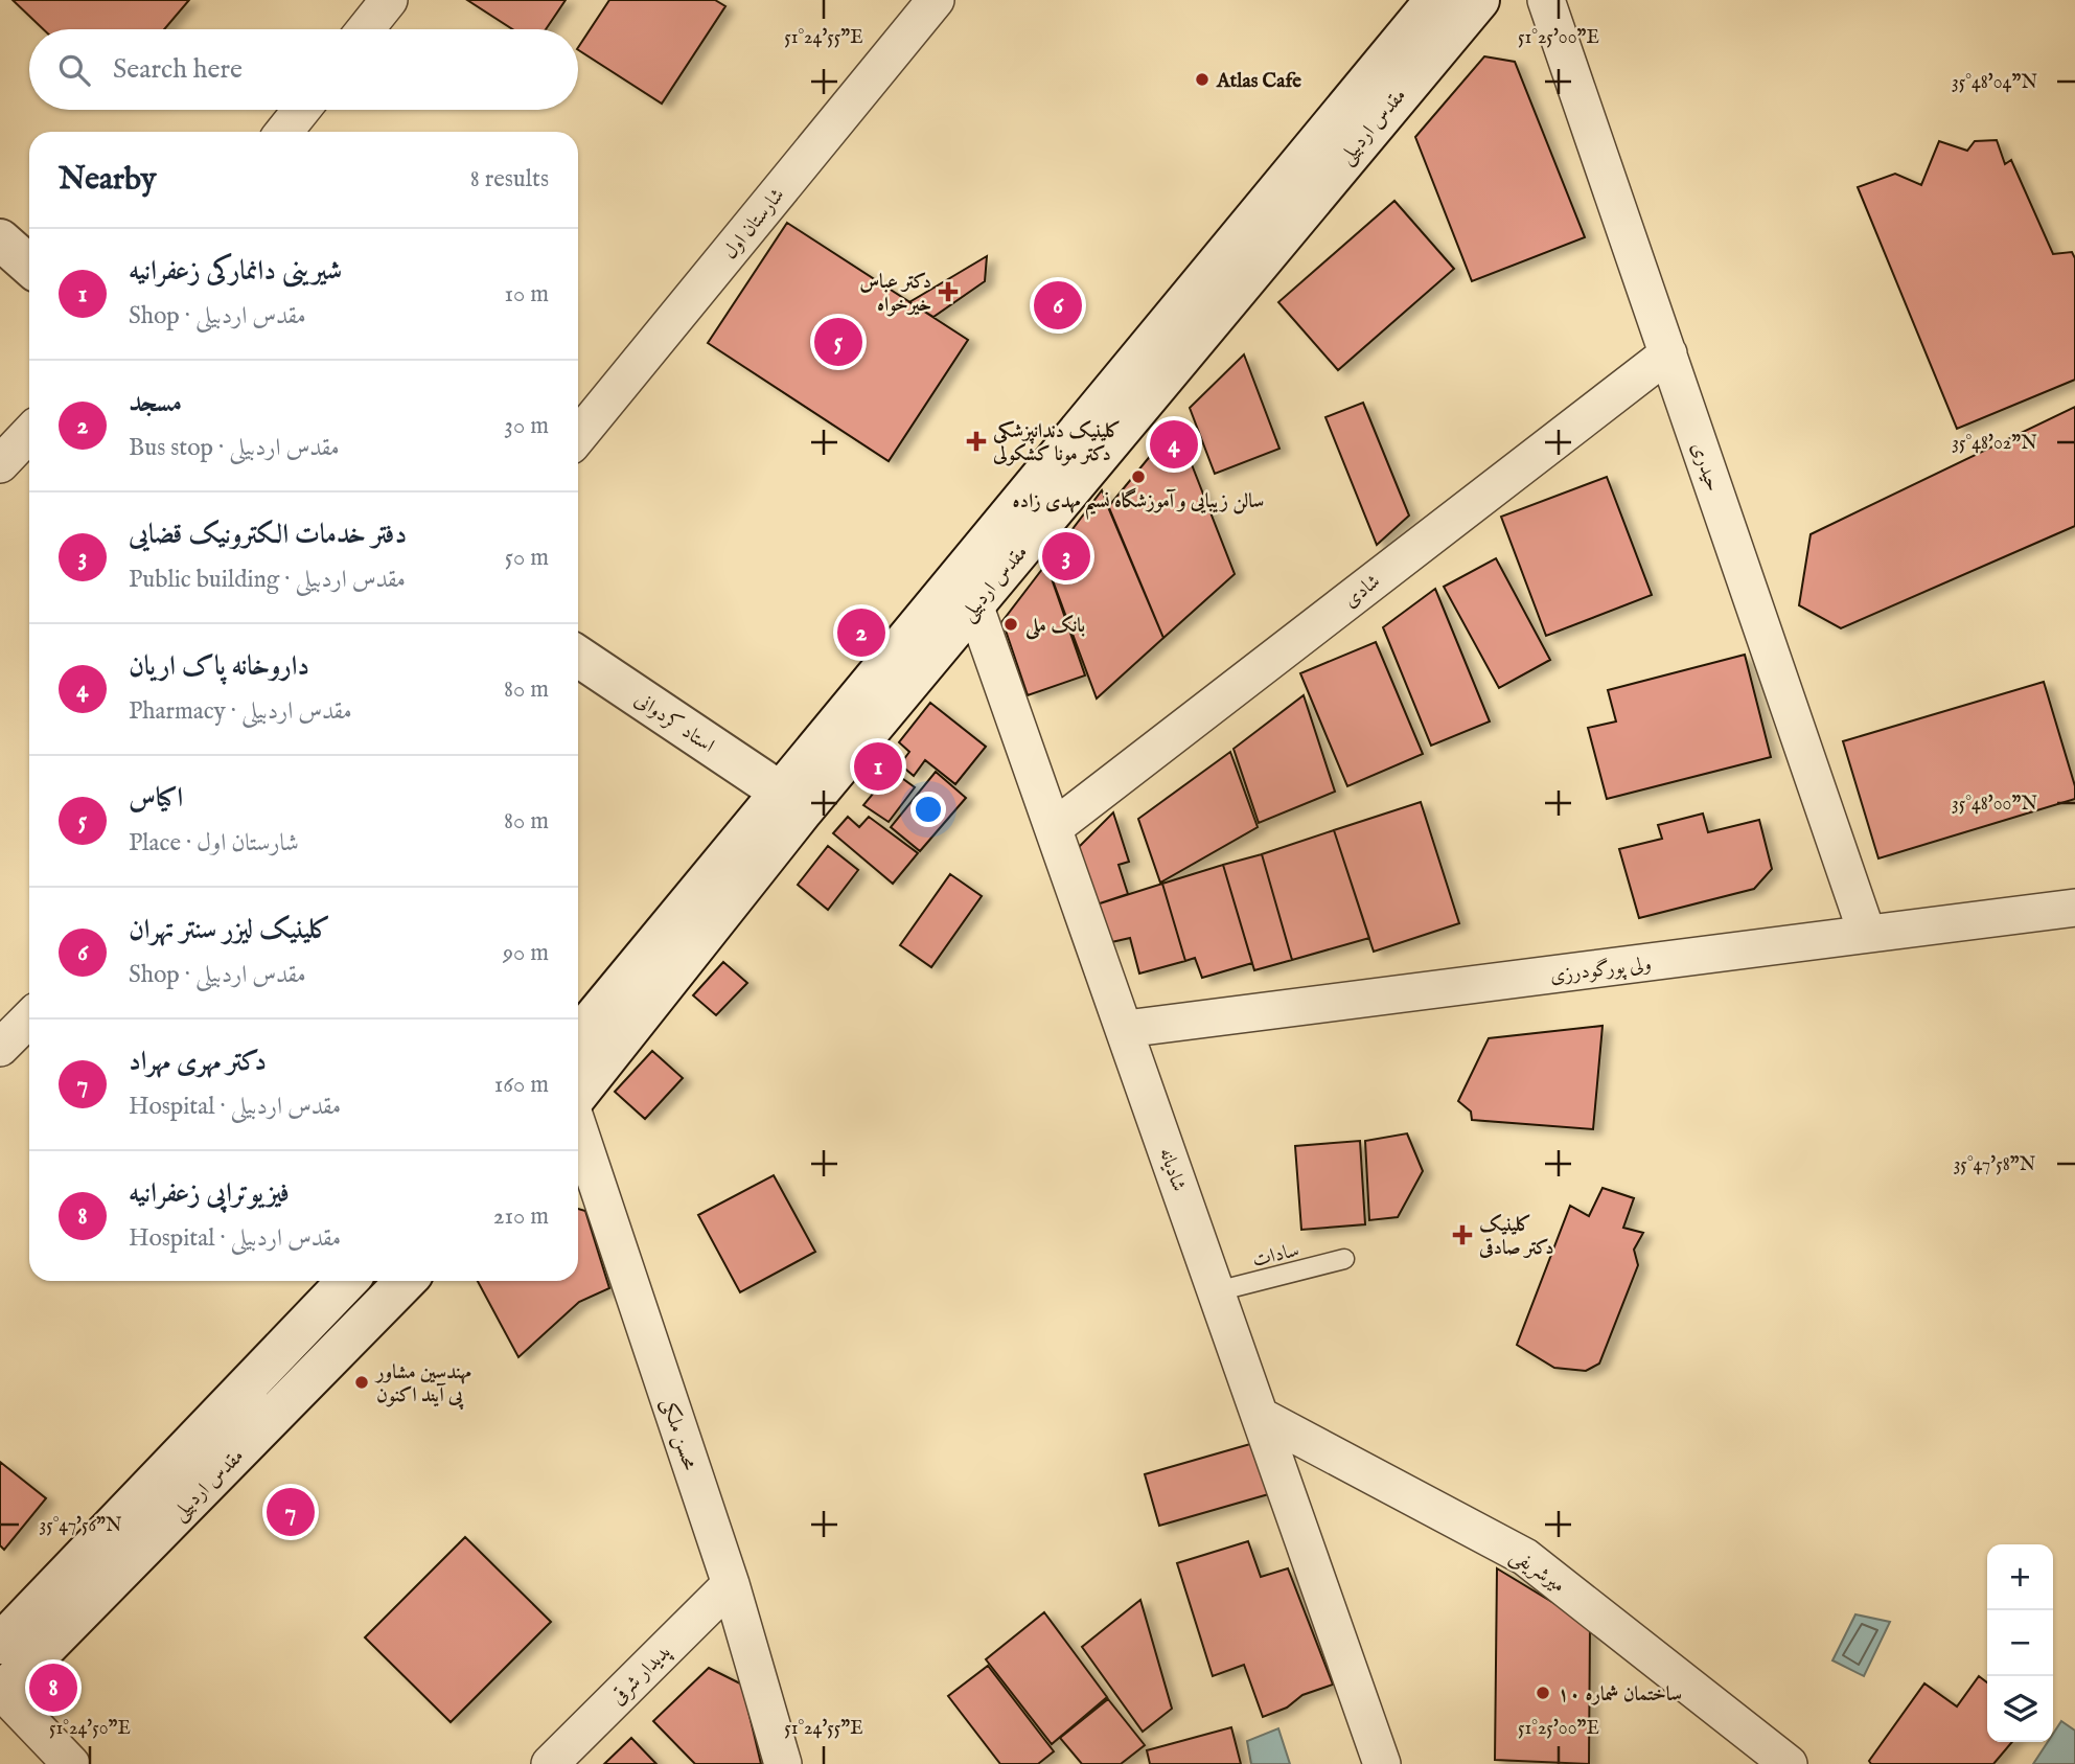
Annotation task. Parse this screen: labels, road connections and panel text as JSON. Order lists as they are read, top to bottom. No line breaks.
{"streets":{"main road":["مقدس اردبیلی","استاد کردوانی"],"street":["شارستان اول","حیدری","شادی","ولی پورگودرزی","شادیانه","محسن ملکی","میرشریفی","پدیدار شرقی"],"lane":["سادات"]},"crossings":[["مقدس اردبیلی","استاد کردوانی"],["مقدس اردبیلی","شادیانه"],["حیدری","شادی"],["حیدری","ولی پورگودرزی"],["شادی","شادیانه"],["ولی پورگودرزی","شادیانه"],["شادیانه","سادات"],["شادیانه","میرشریفی"],["محسن ملکی","پدیدار شرقی"]],"places":{"other":["Atlas Cafe","سالن زیبایی و آموزشگاه نسیم مهدی زاده","بانک ملی","مهندسین مشاور پی آیند اکنون","ساختمان شماره ۱۰"],"health":["دکتر عباس خیرخواه","کلینیک دندانپزشکی دکتر مونا کشکولی","کلینیک دکتر صادقی"]},"page":{"search":"Search here","heading":["Nearby","8 results"],"list":[{"mark":"1","name":"شیرینی دانمارکی زعفرانیه","note":"Shop · مقدس اردبیلی","value":"10 m"},{"mark":"2","name":"مسجد","note":"Bus stop · مقدس اردبیلی","value":"30 m"},{"mark":"3","name":"دفتر خدمات الکترونیک قضایی","note":"Public building · مقدس اردبیلی","value":"50 m"},{"mark":"4","name":"داروخانه پاک اریان","note":"Pharmacy · مقدس اردبیلی","value":"80 m"},{"mark":"5","name":"اکیاس","note":"Place · شارستان اول","value":"80 m"},{"mark":"6","name":"کلینیک لیزر سنتر تهران","note":"Shop · مقدس اردبیلی","value":"90 m"},{"mark":"7","name":"دکتر مهری مهراد","note":"Hospital · مقدس اردبیلی","value":"160 m"},{"mark":"8","name":"فیزیوتراپی زعفرانیه","note":"Hospital · مقدس اردبیلی","value":"210 m"}],"pins":["6","5","4","3","2","1","7","8"],"map_buttons":["+","−"]},"coordinates":["51°24'55\"E","51°25'00\"E","35°48'04\"N","35°48'02\"N","35°48'00\"N","35°47'58\"N","35°47'56\"N","51°24'50\"E"]}
